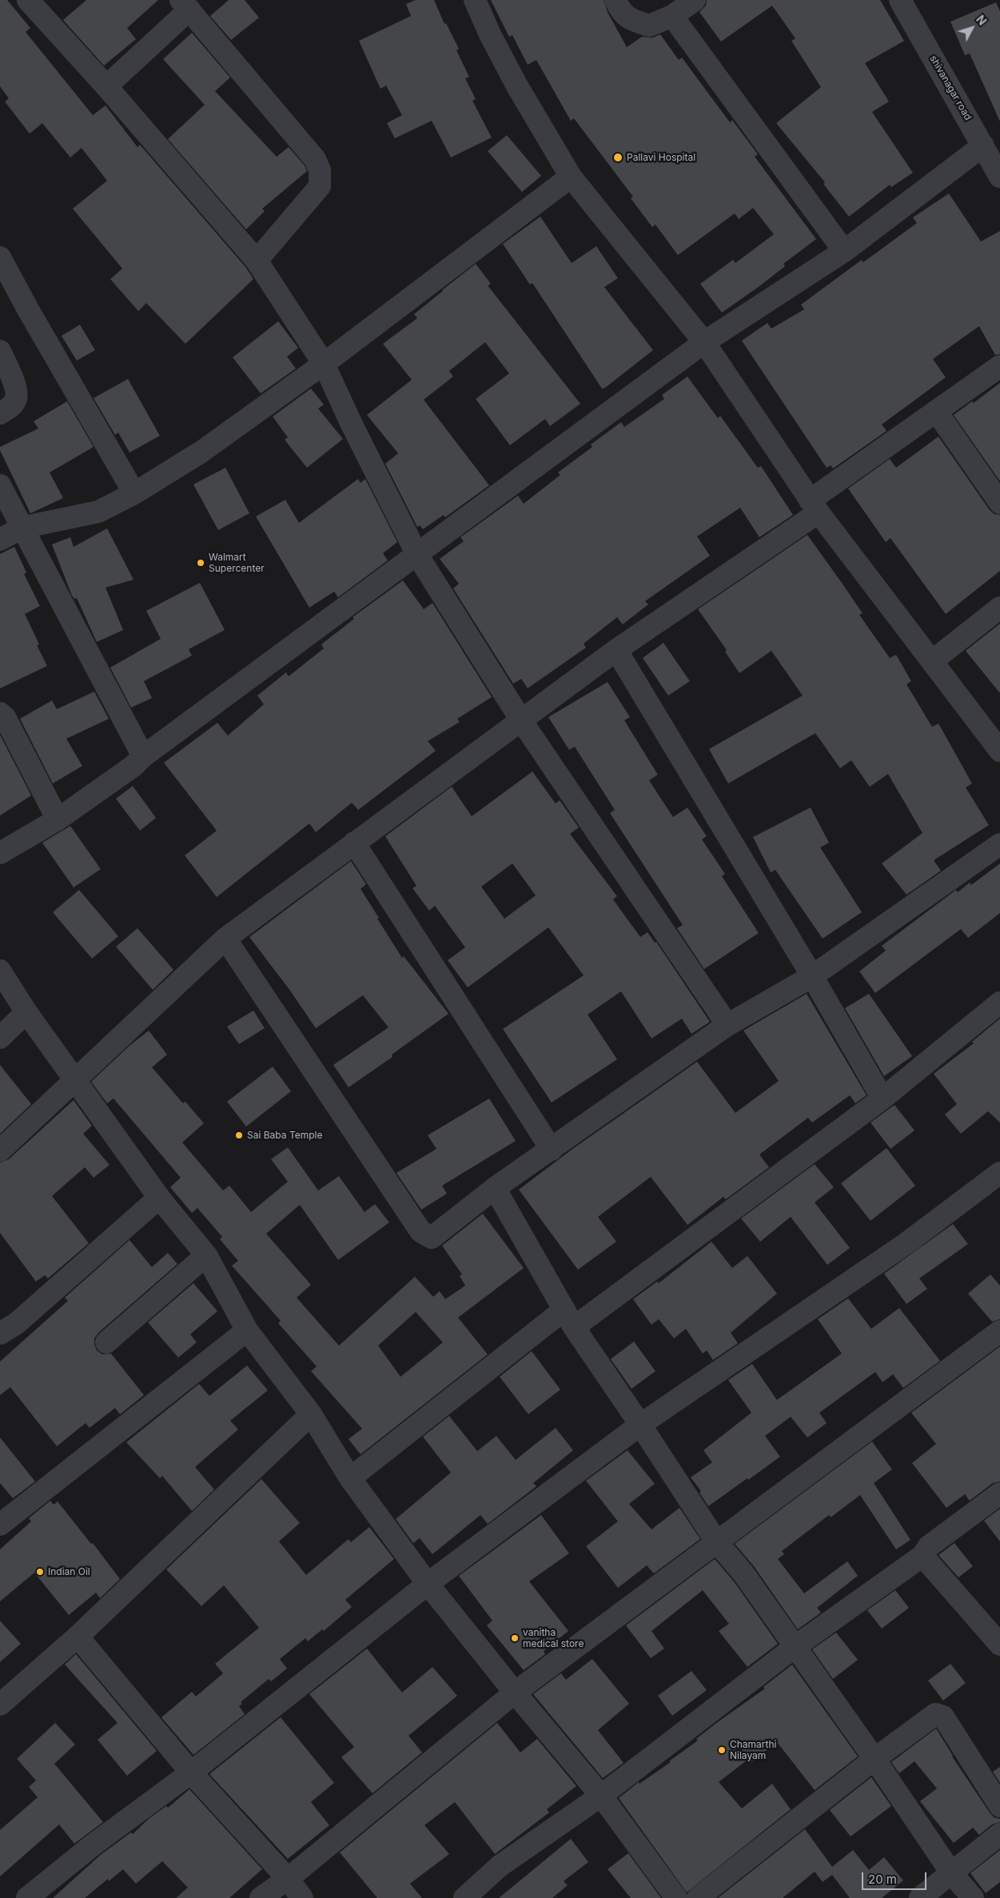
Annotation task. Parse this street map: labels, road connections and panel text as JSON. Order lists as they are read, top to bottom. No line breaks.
{"streets":{"street":["shivanagar road"]},"places":["Pallavi Hospital","Walmart Supercenter","Sai Baba Temple","Indian Oil","vanitha medical store","Chamarthi Nilayam"],"scale_bar":"20 m","north":"top right"}
